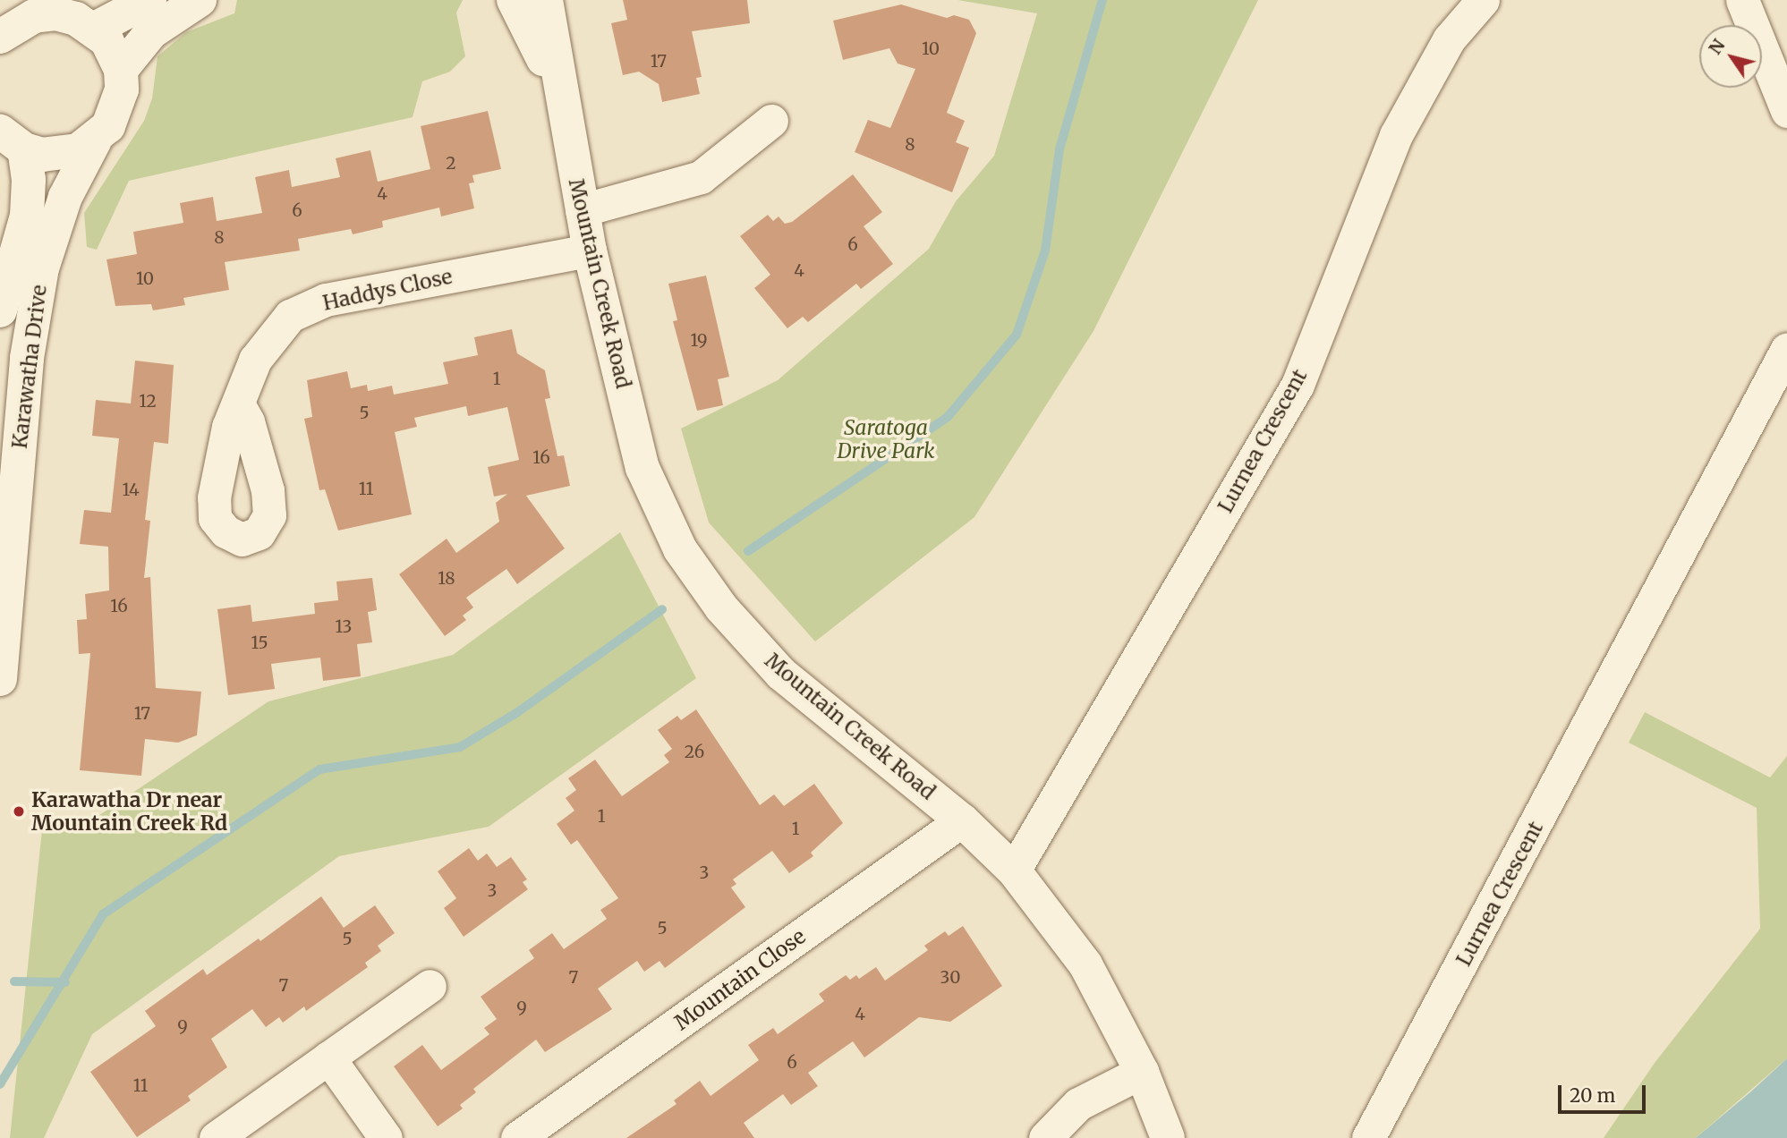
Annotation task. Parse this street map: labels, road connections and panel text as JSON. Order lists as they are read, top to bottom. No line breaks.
{"streets":{"street":["Mountain Creek Road","Haddys Close","Karawatha Drive","Lurnea Crescent","Mountain Close"]},"crossings":[["Mountain Creek Road","Haddys Close"],["Mountain Creek Road","Lurnea Crescent"],["Mountain Creek Road","Mountain Close"]],"parks":["Saratoga Drive Park"],"places":["Karawatha Dr near Mountain Creek Rd"],"house_numbers":["10","17","8","2","4","6","8","6","4","10","19","1","12","5","16","11","14","18","16","13","15","17","26","1","1","3","3","5","5","7","30","7","9","4","9","6","11"],"scale_bar":"20 m","north":"top left"}
